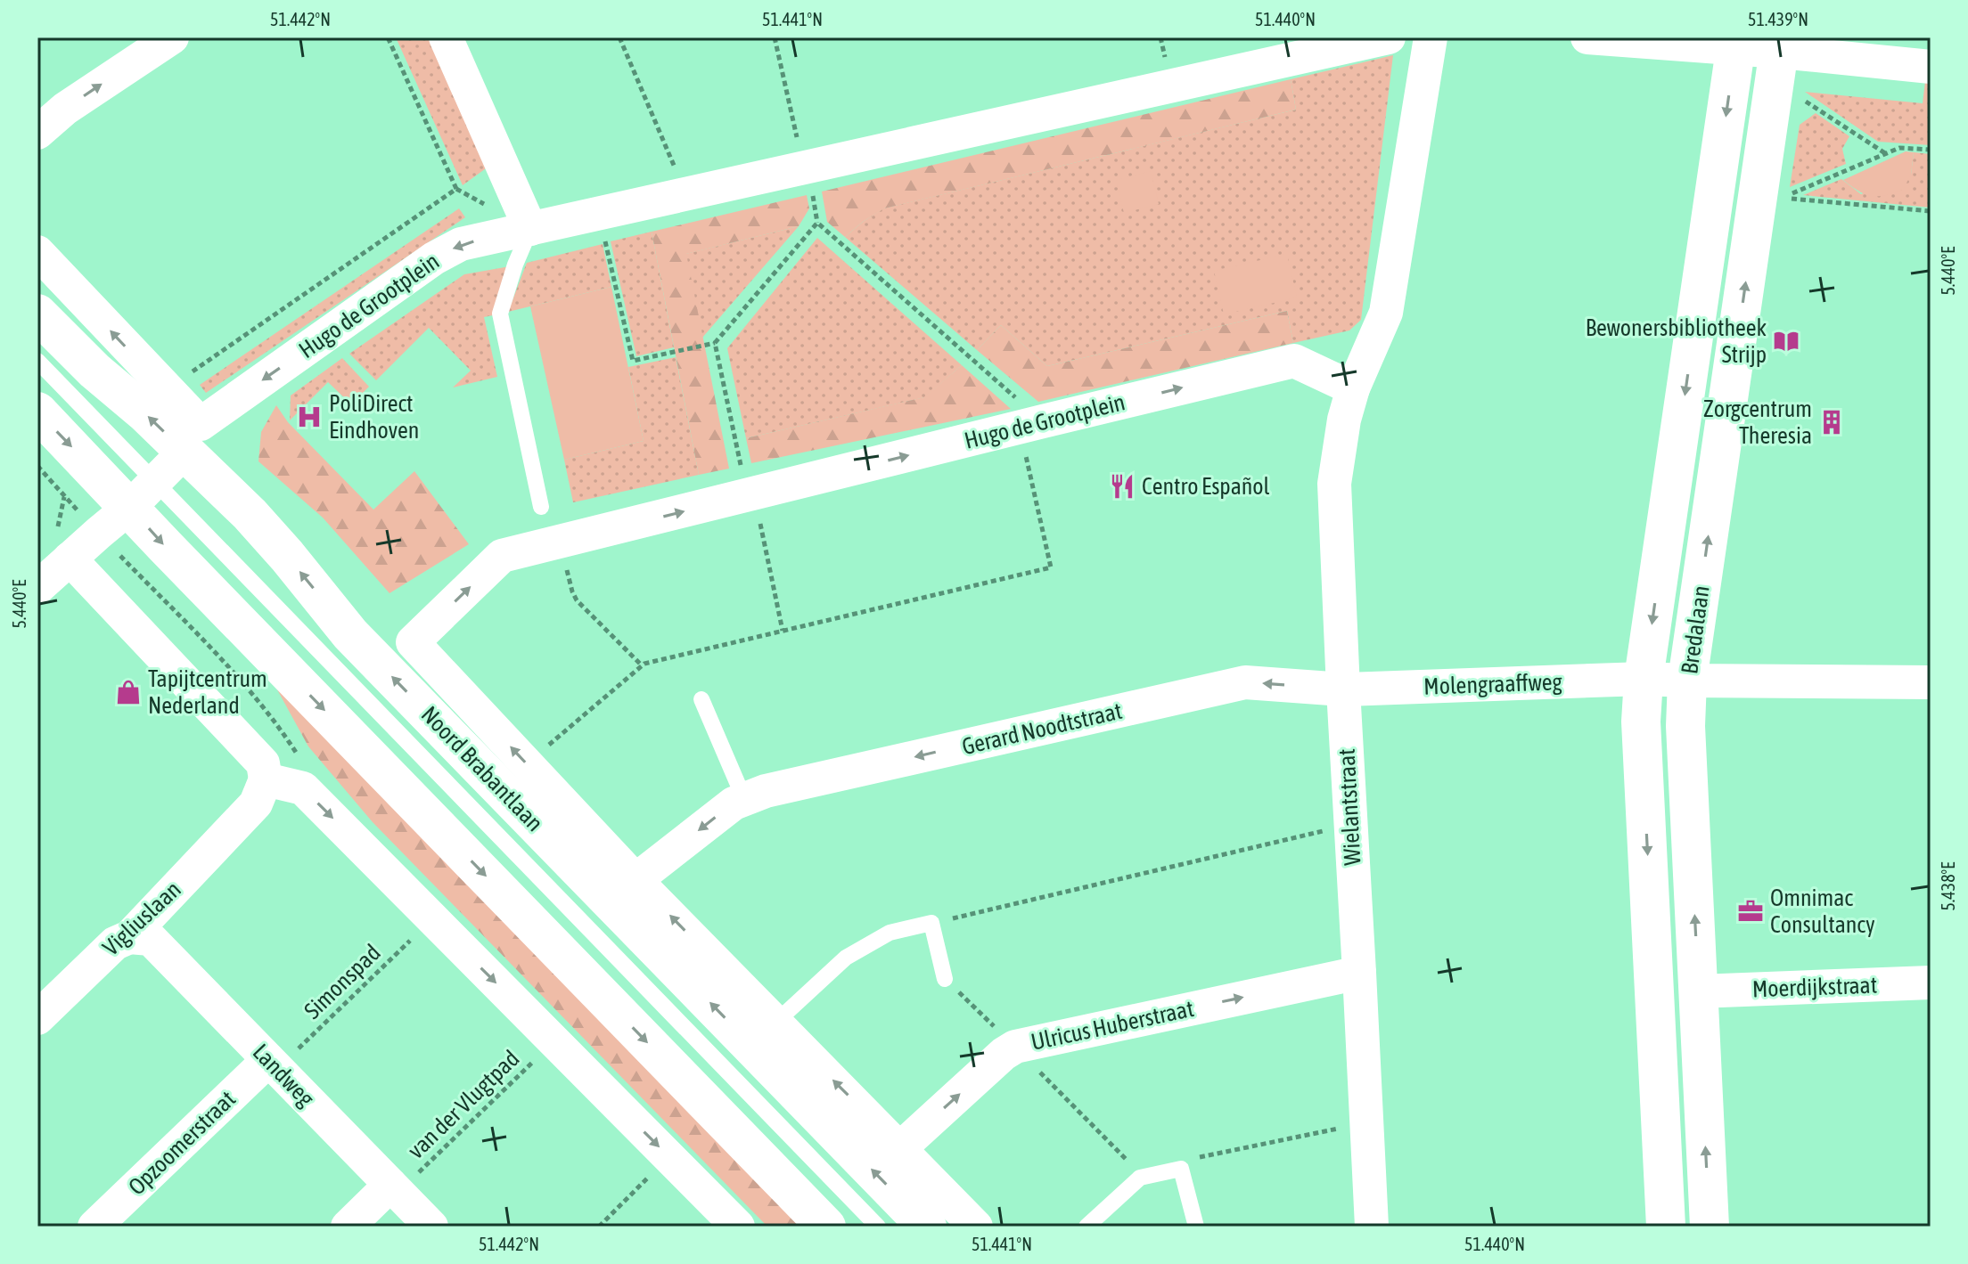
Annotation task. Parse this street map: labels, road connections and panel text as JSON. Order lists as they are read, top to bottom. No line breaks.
{"streets":{"main road":["Bredalaan","Noord Brabantlaan"],"street":["Hugo de Grootplein","Molengraaffweg","Gerard Noodtstraat","Wielantstraat","Vigliuslaan","Moerdijkstraat","Ulricus Huberstraat","Landweg","Opzoomerstraat"],"path":["Simonspad","van der Vlugtpad"]},"crossings":[["Hugo de Grootplein","Noord Brabantlaan"],["Hugo de Grootplein","Wielantstraat"],["Bredalaan","Molengraaffweg"],["Bredalaan","Moerdijkstraat"],["Molengraaffweg","Gerard Noodtstraat"],["Molengraaffweg","Wielantstraat"],["Gerard Noodtstraat","Noord Brabantlaan"],["Gerard Noodtstraat","Wielantstraat"],["Noord Brabantlaan","Ulricus Huberstraat"],["Wielantstraat","Ulricus Huberstraat"],["Vigliuslaan","Landweg"],["Simonspad","Landweg"],["Simonspad","Opzoomerstraat"],["Landweg","van der Vlugtpad"],["Landweg","Opzoomerstraat"]],"one_way":["Gerard Noodtstraat","Ulricus Huberstraat"],"places":{"library":["Bewonersbibliotheek Strijp"],"hospital":["PoliDirect Eindhoven"],"building":["Zorgcentrum Theresia"],"restaurant":["Centro Español"],"shop":["Tapijtcentrum Nederland"],"office":["Omnimac Consultancy"]},"coordinates":["51.442°N","51.441°N","51.440°N","51.439°N","5.440°E","5.438°E"]}
